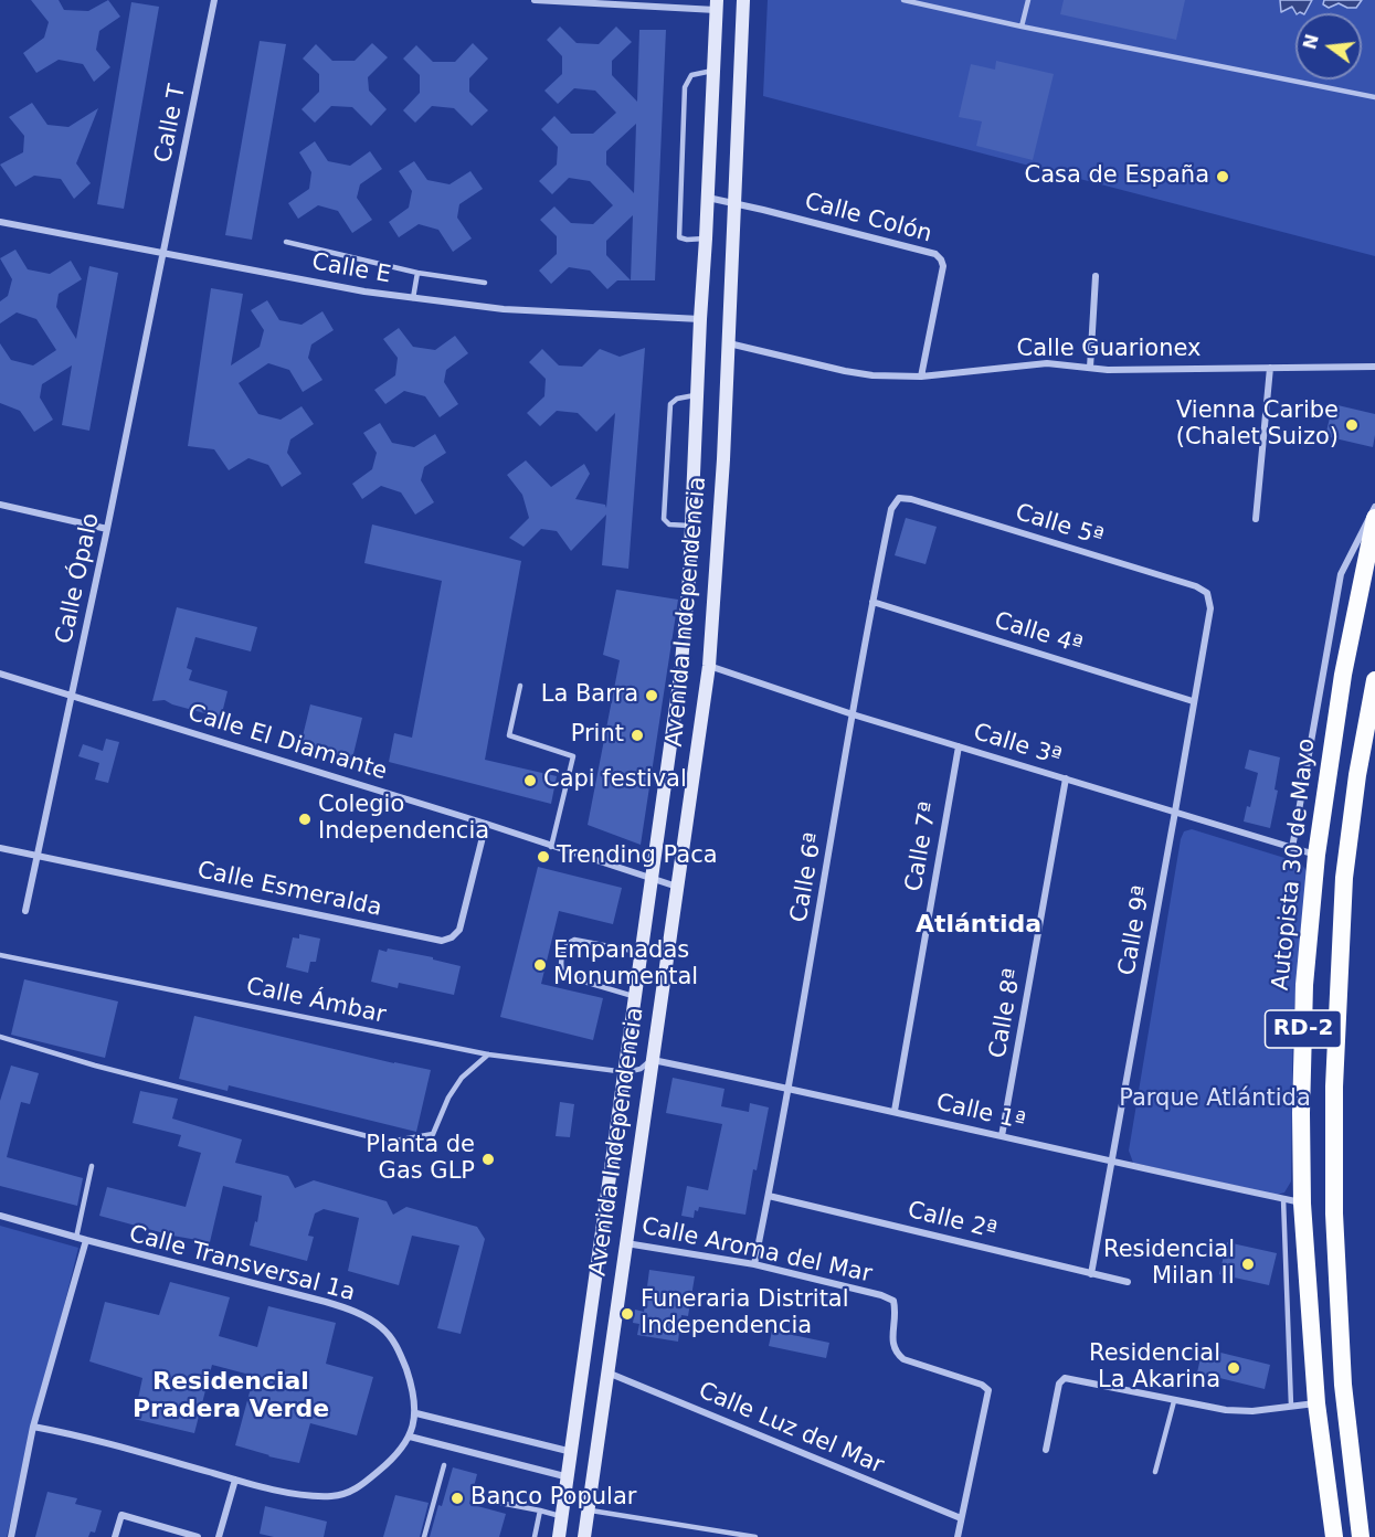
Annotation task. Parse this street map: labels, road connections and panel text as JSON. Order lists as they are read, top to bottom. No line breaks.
{"streets":{"highway":["Autopista 30 de Mayo","RD-2"],"main road":["Avenida Independencia"],"street":["Calle T","Calle Colón","Calle E","Calle Guarionex","Calle 5ª","Calle Ópalo","Calle 4ª","Calle El Diamante","Calle 3ª","Calle 7ª","Calle 6ª","Calle Esmeralda","Calle 9ª","Calle 8ª","Calle 1ª","Calle 2ª","Calle Aroma del Mar","Calle Transversal 1a","Calle Luz del Mar"],"lane":["Calle Ámbar"]},"crossings":[["Calle T","Calle E"],["Calle T","Calle Ópalo"],["Calle Colón","Calle Guarionex"],["Calle Colón","Avenida Independencia"],["Calle E","Calle Ópalo"],["Calle E","Avenida Independencia"],["Calle Guarionex","Avenida Independencia"],["Calle 5ª","Calle 6ª"],["Calle 5ª","Calle 9ª"],["Calle Ópalo","Calle El Diamante"],["Calle Ópalo","Calle Esmeralda"],["Avenida Independencia","Calle El Diamante"],["Avenida Independencia","Calle 3ª"],["Avenida Independencia","Calle Ámbar"],["Avenida Independencia","Calle 1ª"],["Avenida Independencia","Calle Aroma del Mar"],["Avenida Independencia","Calle Luz del Mar"],["Calle 4ª","Calle 6ª"],["Calle 4ª","Calle 9ª"],["Calle El Diamante","Calle Esmeralda"],["Calle 3ª","Calle 7ª"],["Calle 3ª","Autopista 30 de Mayo"],["Calle 3ª","Calle 6ª"],["Calle 3ª","Calle 9ª"],["Calle 3ª","Calle 8ª"],["Calle 7ª","Calle 1ª"],["Autopista 30 de Mayo","Calle 1ª"],["Calle 6ª","Calle 1ª"],["Calle 6ª","Calle 2ª"],["Calle 6ª","Calle Aroma del Mar"],["Calle 9ª","Calle 1ª"],["Calle 9ª","Calle 2ª"],["Calle 8ª","Calle 1ª"],["Calle Aroma del Mar","Calle Luz del Mar"]],"districts":["Atlántida","Residencial Pradera Verde"],"parks":["Parque Atlántida"],"places":["Casa de España","Vienna Caribe (Chalet Suizo)","La Barra","Print","Capi festival","Colegio Independencia","Trending Paca","Empanadas Monumental","Planta de Gas GLP","Residencial Milan II","Funeraria Distrital Independencia","Residencial La Akarina","Banco Popular"],"north":"left"}
